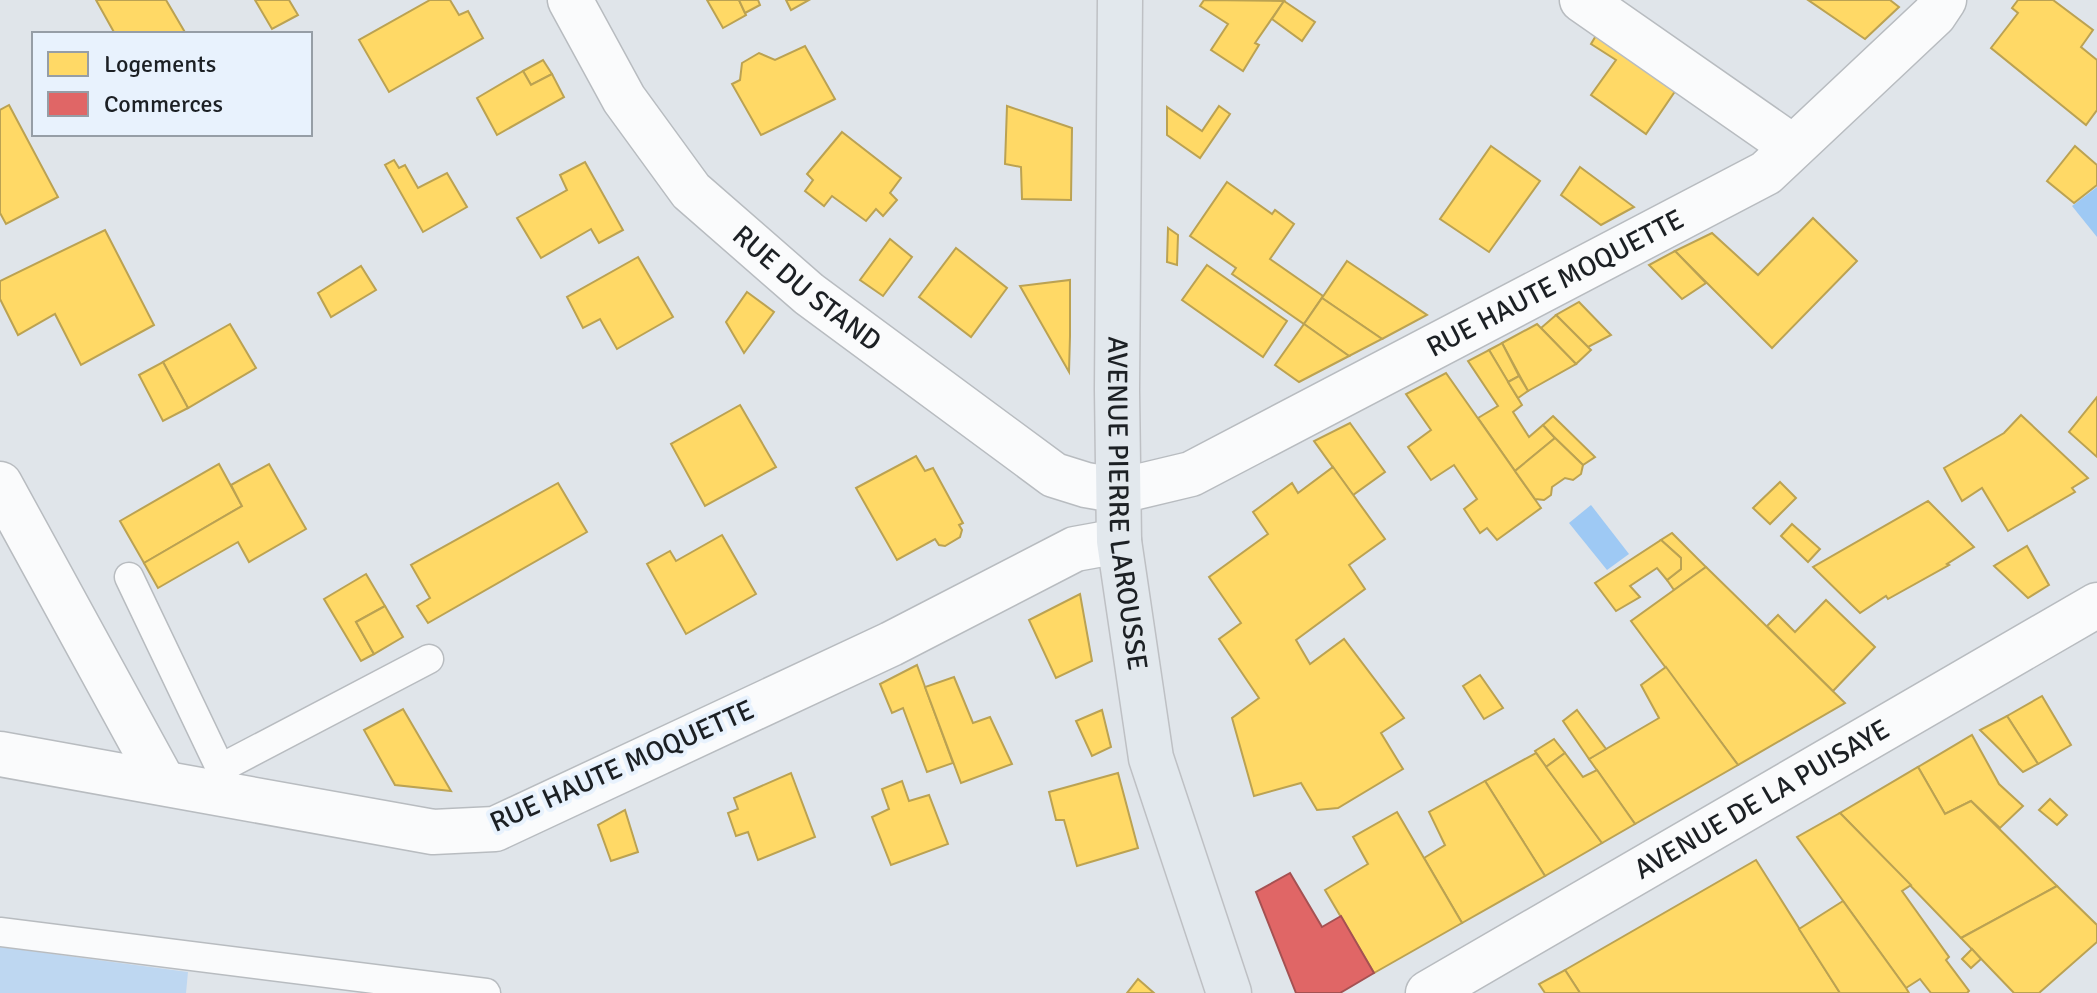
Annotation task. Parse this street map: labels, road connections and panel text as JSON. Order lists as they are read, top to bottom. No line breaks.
{"streets":{"main road":["AVENUE PIERRE LAROUSSE"],"street":["RUE HAUTE MOQUETTE","RUE DU STAND","AVENUE DE LA PUISAYE"]},"crossings":[["RUE HAUTE MOQUETTE","RUE DU STAND"],["RUE HAUTE MOQUETTE","AVENUE PIERRE LAROUSSE"],["RUE DU STAND","AVENUE PIERRE LAROUSSE"]],"legend":["Logements","Commerces"]}
